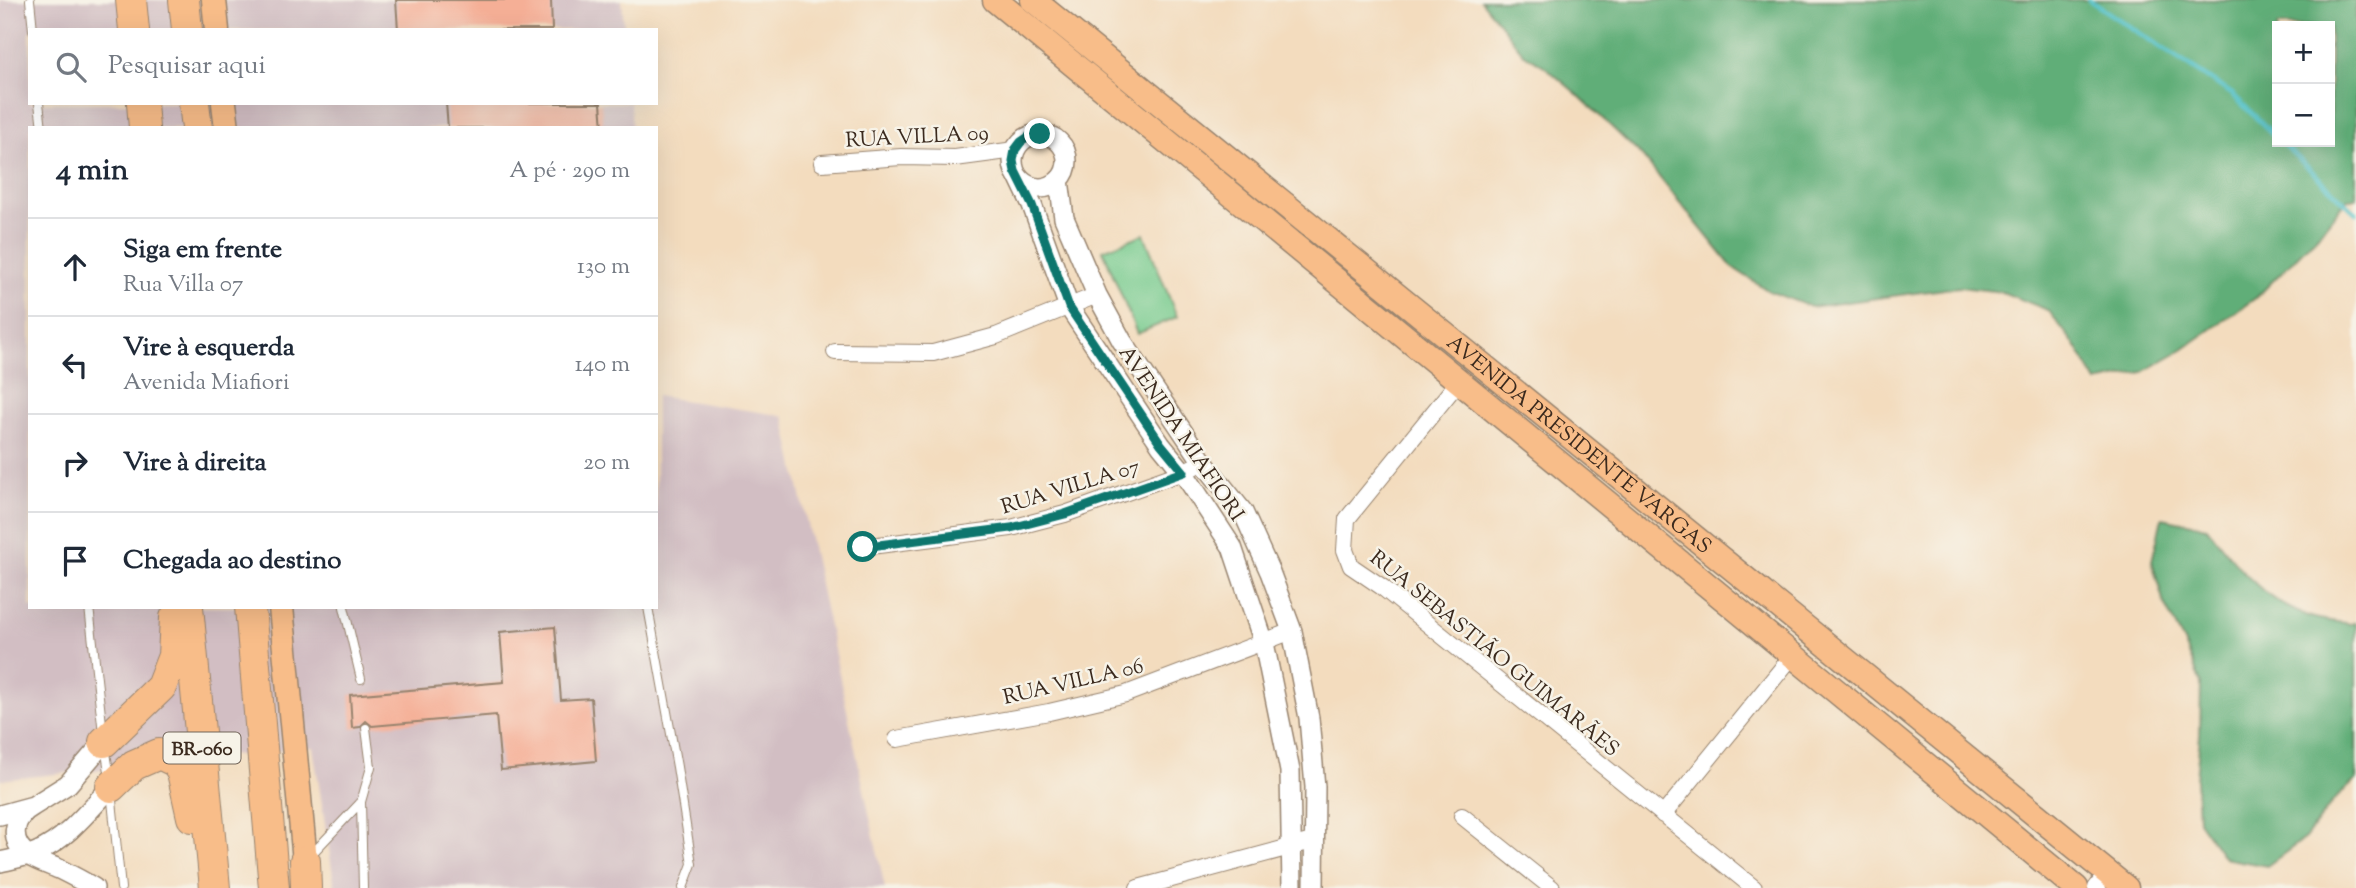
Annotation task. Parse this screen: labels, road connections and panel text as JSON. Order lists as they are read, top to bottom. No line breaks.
{"streets":{"highway":["BR-060"],"main road":["AVENIDA PRESIDENTE VARGAS"],"street":["RUA VILLA 09","AVENIDA MIAFIORI","RUA VILLA 07","RUA SEBASTIÃO GUIMARÃES","RUA VILLA 06"]},"crossings":[["RUA VILLA 09","AVENIDA MIAFIORI"],["AVENIDA MIAFIORI","RUA VILLA 07"],["AVENIDA MIAFIORI","RUA VILLA 06"],["AVENIDA PRESIDENTE VARGAS","RUA SEBASTIÃO GUIMARÃES"]],"page":{"map_buttons":["+","−"],"search":"Pesquisar aqui","heading":["4 min","A pé · 290 m"],"list":[["Siga em frente","Rua Villa 07","130 m"],["Vire à esquerda","Avenida Miafiori","140 m"],["Vire à direita","20 m"],"Chegada ao destino"]}}
